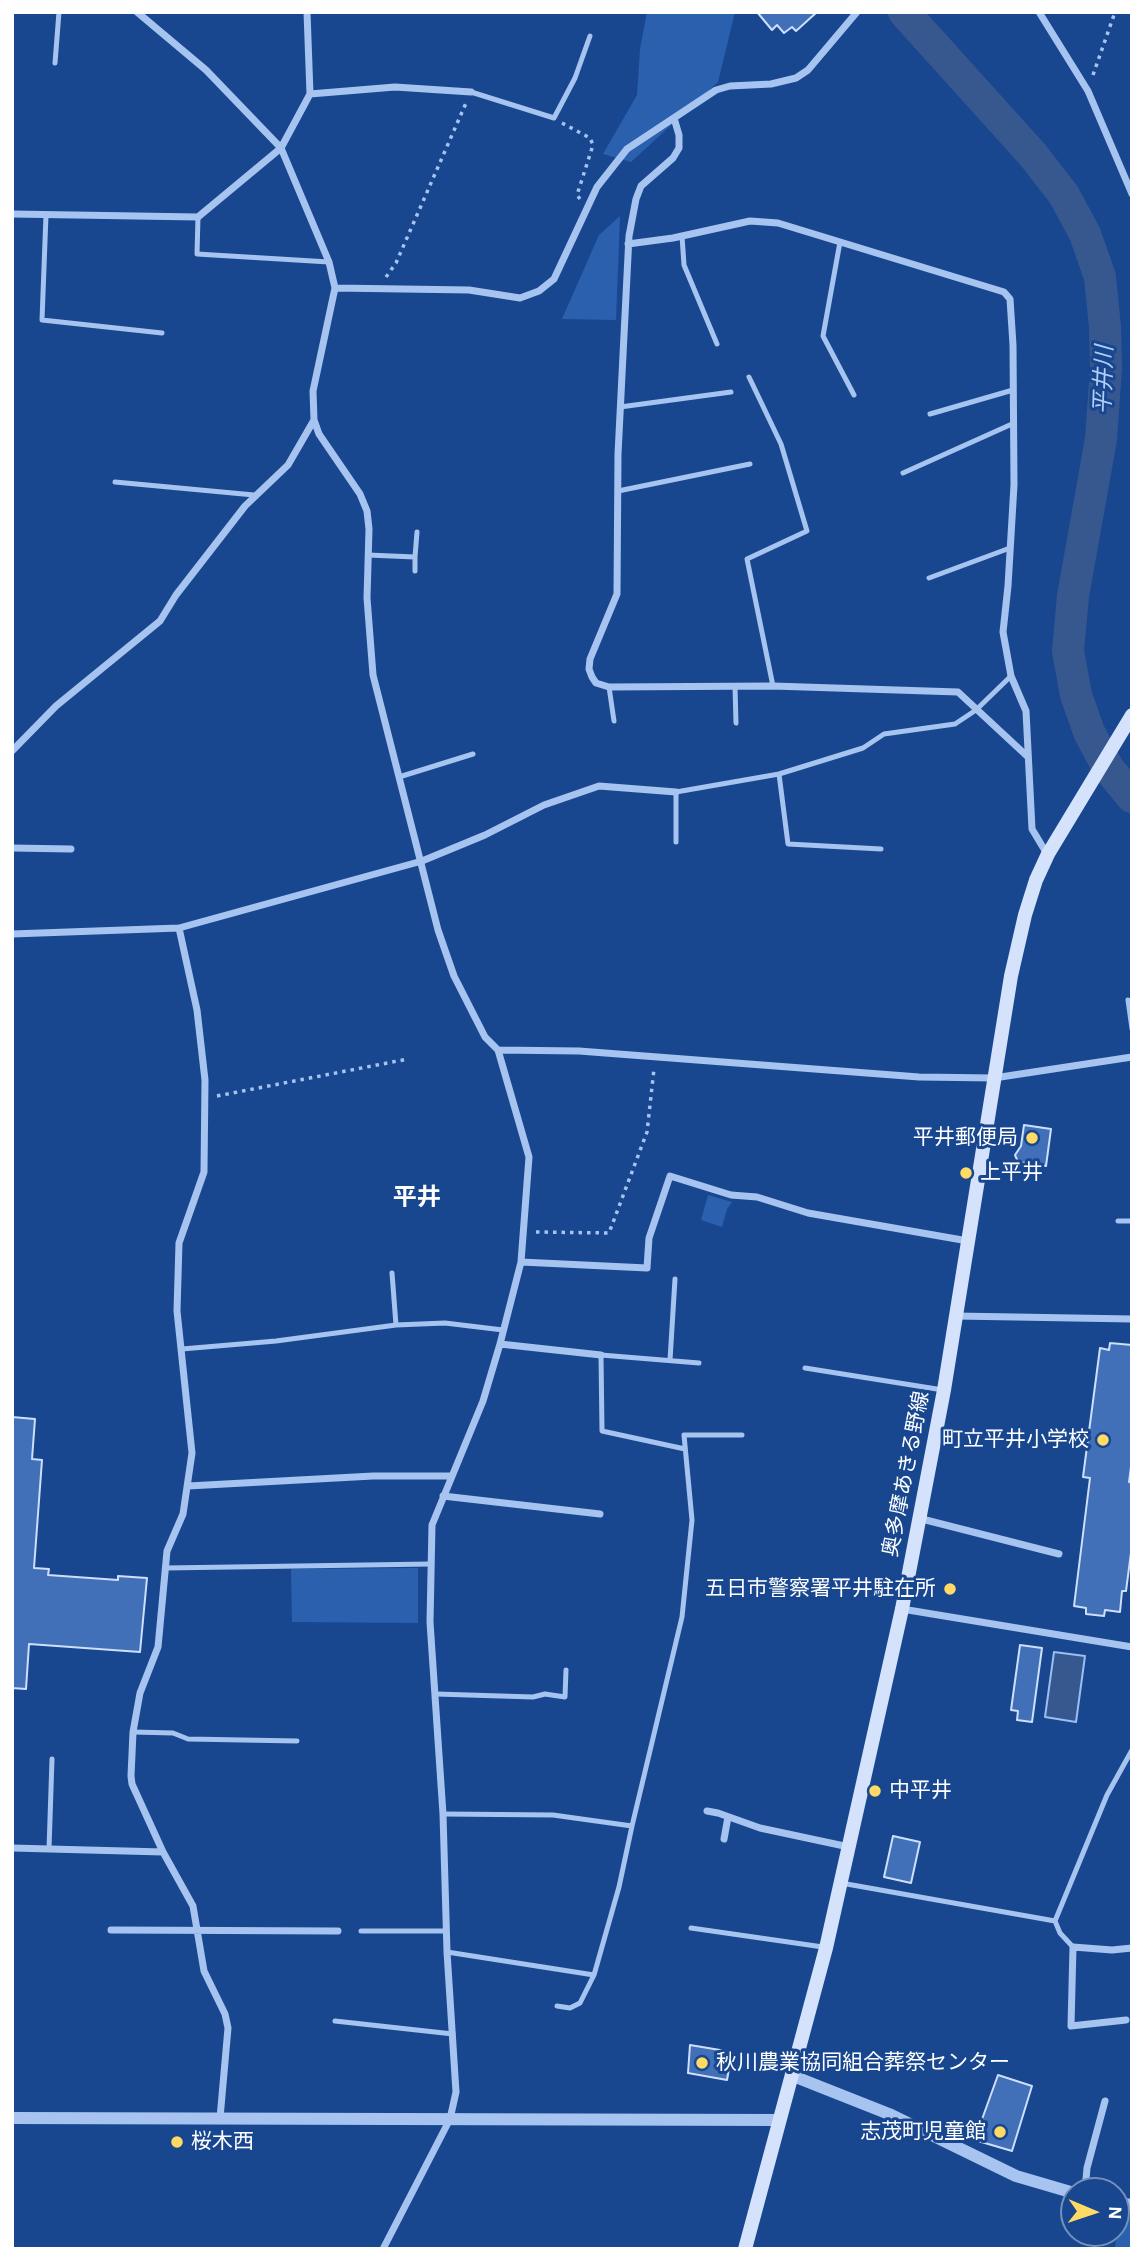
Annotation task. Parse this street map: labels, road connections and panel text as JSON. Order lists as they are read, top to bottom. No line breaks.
{"streets":{"main road":["奥多摩あきる野線"]},"districts":["平井"],"water":["平井川"],"places":["平井郵便局","上平井","町立平井小学校","五日市警察署平井駐在所","中平井","秋川農業協同組合葬祭センター","志茂町児童館","桜木西"],"north":"right"}
